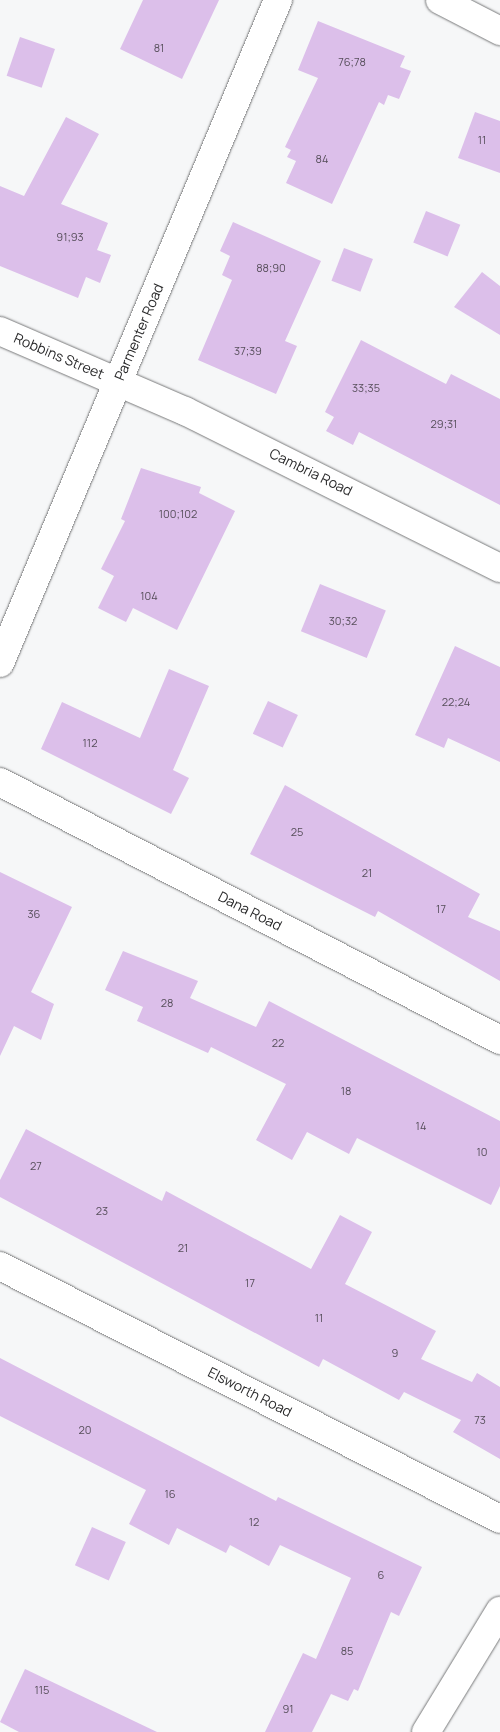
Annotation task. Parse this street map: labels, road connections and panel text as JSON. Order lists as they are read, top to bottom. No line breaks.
{"streets":{"street":["Parmenter Road","Robbins Street","Cambria Road","Dana Road","Elsworth Road"]},"crossings":[["Parmenter Road","Robbins Street"],["Parmenter Road","Cambria Road"],["Robbins Street","Cambria Road"]],"house_numbers":["81","76;78","11","84","91;93","88;90","37;39","33;35","29;31","100;102","104","30;32","22;24","112","25","21","17","36","28","22","18","14","10","27","23","21","17","11","9","73","20","16","12","6","85","115","91"]}
